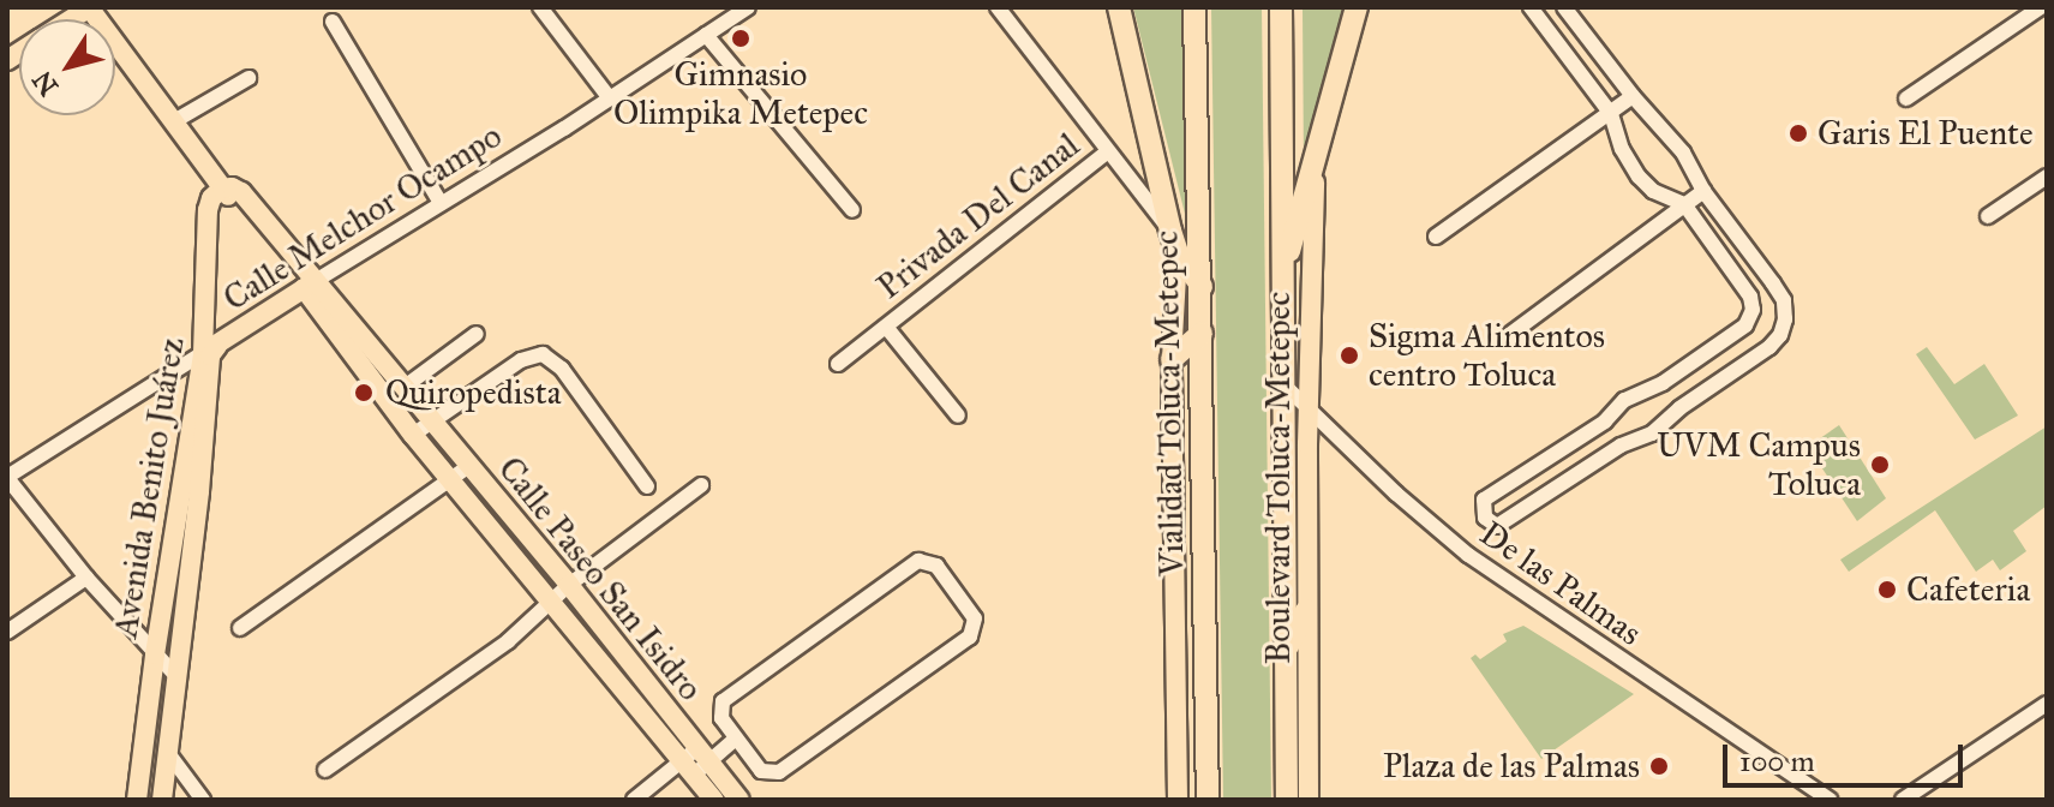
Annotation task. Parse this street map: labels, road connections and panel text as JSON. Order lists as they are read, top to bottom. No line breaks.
{"streets":{"highway":["Vialidad Toluca-Metepec"],"main road":["Calle Melchor Ocampo","Boulevard Toluca-Metepec","Avenida Benito Juárez","Calle Paseo San Isidro"],"street":["Privada Del Canal","De las Palmas"]},"crossings":[["Calle Melchor Ocampo","Avenida Benito Juárez"],["Calle Melchor Ocampo","Calle Paseo San Isidro"],["Boulevard Toluca-Metepec","De las Palmas"],["Avenida Benito Juárez","Calle Paseo San Isidro"]],"places":["Gimnasio Olimpika Metepec","Garis El Puente","Sigma Alimentos centro Toluca","Quiropedista","UVM Campus Toluca","Cafeteria","Plaza de las Palmas"],"scale_bar":"100 m","north":"bottom left"}
